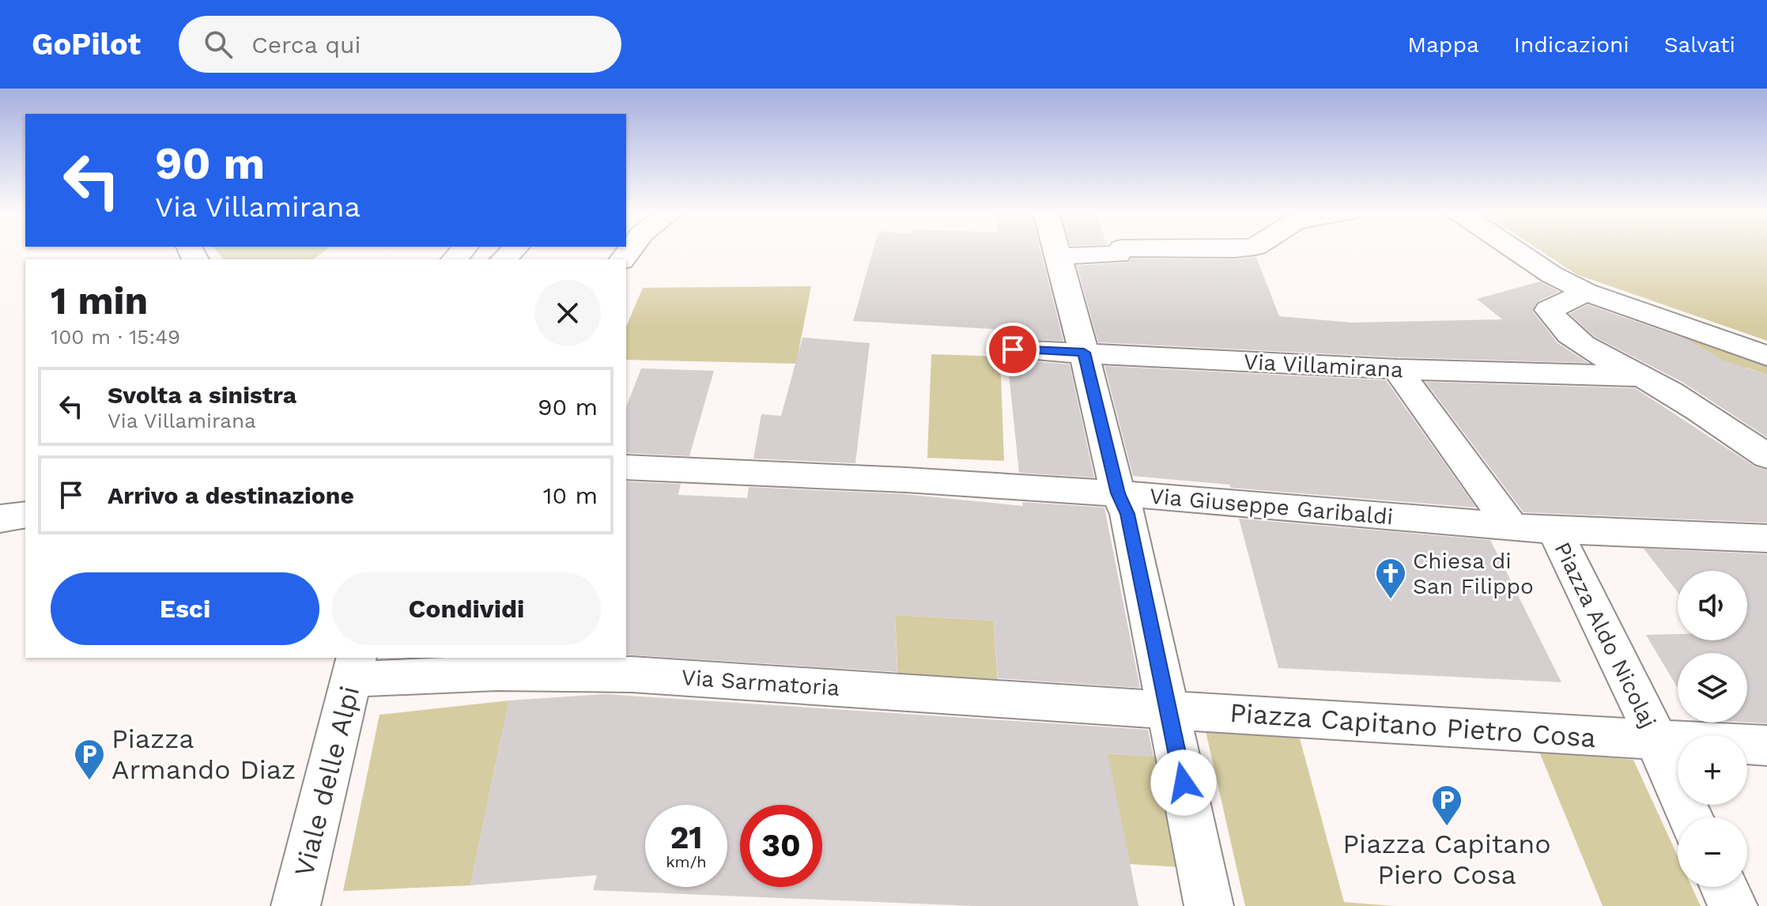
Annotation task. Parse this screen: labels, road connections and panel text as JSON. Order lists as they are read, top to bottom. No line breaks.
{"streets":{"street":["Via Villamirana","Via Giuseppe Garibaldi","Piazza Aldo Nicolaj","Via Sarmatoria","Piazza Capitano Pietro Cosa","Viale delle Alpi"]},"crossings":[["Via Giuseppe Garibaldi","Piazza Aldo Nicolaj"],["Piazza Aldo Nicolaj","Piazza Capitano Pietro Cosa"],["Via Sarmatoria","Piazza Capitano Pietro Cosa"],["Via Sarmatoria","Viale delle Alpi"]],"places":{"church":["Chiesa di San Filippo"],"parking":["Piazza Armando Diaz","Piazza Capitano Piero Cosa"]},"page":{"header":"GoPilot","search":"Cerca qui","nav":["Mappa","Indicazioni","Salvati"],"turn":["90 m","Via Villamirana"],"heading":["1 min","100 m · 15:49"],"list":[{"name":"Svolta a sinistra","note":"Via Villamirana","value":"90 m"},{"name":"Arrivo a destinazione","value":"10 m"}],"buttons":["Esci","Condividi"],"map_buttons":["+","−"],"speed":"21 km/h","limit":"30"}}
